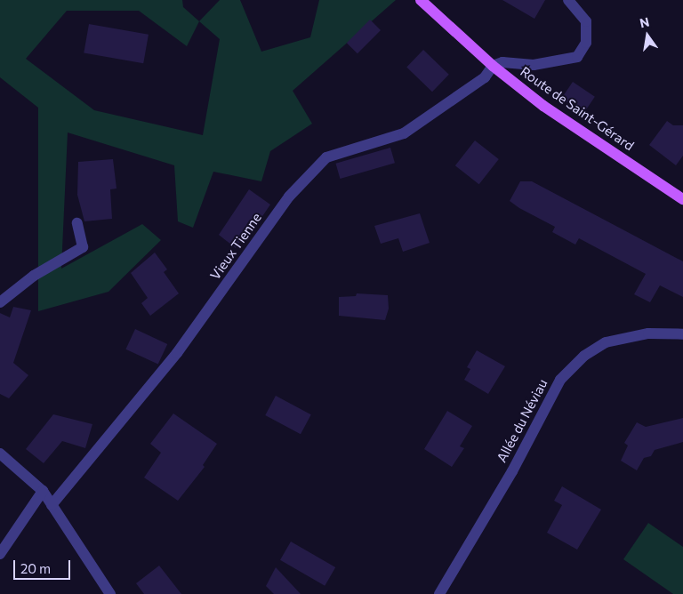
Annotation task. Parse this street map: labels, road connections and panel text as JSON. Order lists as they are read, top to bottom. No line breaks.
{"streets":{"main road":["Route de Saint-Gérard"],"street":["Vieux Tienne","Allée du Néviau"]},"crossings":[["Route de Saint-Gérard","Vieux Tienne"]],"scale_bar":"20 m","north":"top"}
